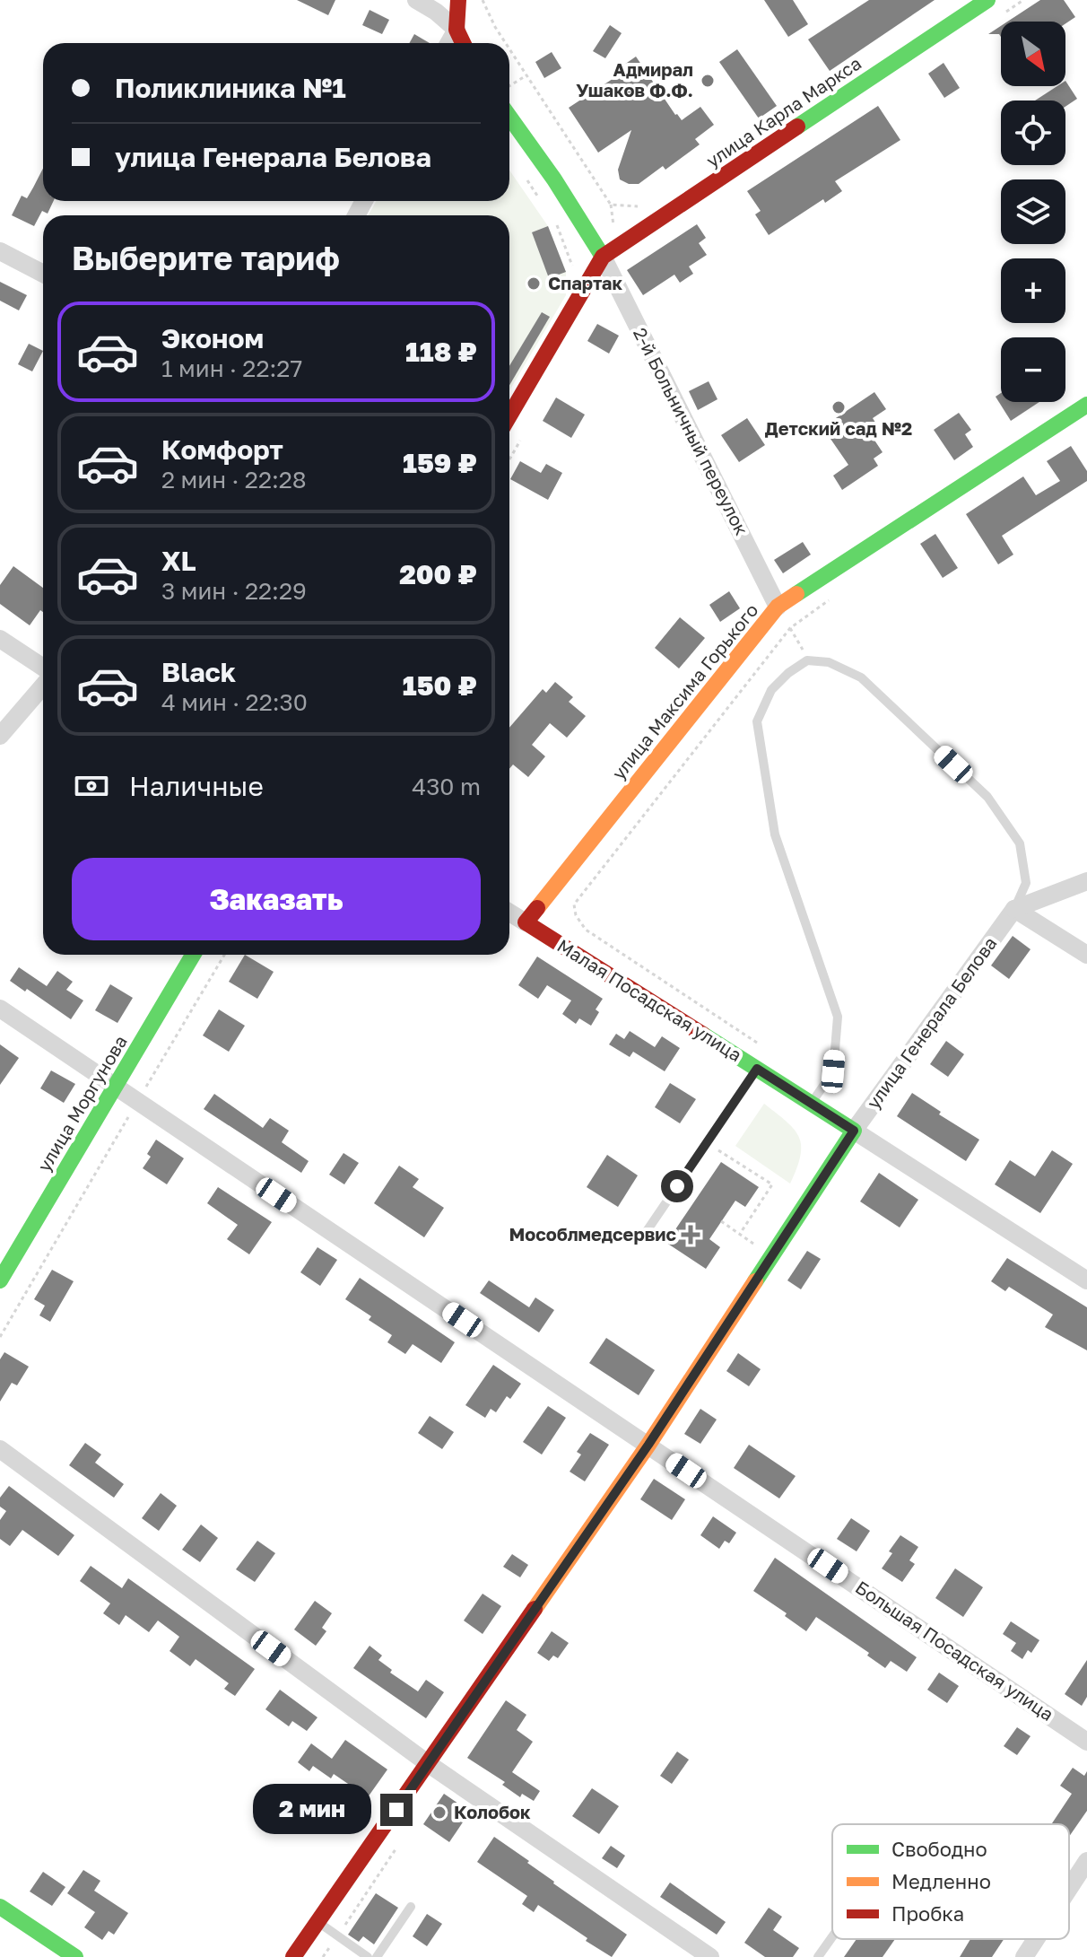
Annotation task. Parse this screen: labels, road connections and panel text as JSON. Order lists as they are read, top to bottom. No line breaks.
{"streets":{"main road":["улица Карла Маркса","улица Максима Горького","Малая Посадская улица","улица Генерала Белова","улица Моргунова"],"street":["2-й Больничный переулок","Большая Посадская улица"]},"crossings":[["улица Карла Маркса","2-й Больничный переулок"],["2-й Больничный переулок","улица Максима Горького"],["улица Максима Горького","Малая Посадская улица"],["Малая Посадская улица","улица Генерала Белова"],["улица Генерала Белова","Большая Посадская улица"],["улица Моргунова","Большая Посадская улица"]],"places":{"other":["Адмирал Ушаков Ф.Ф.","Спартак","Детский сад №2","Колобок"],"health":["Мособлмедсервис"]},"legend":["Свободно","Медленно","Пробка"],"north":"bottom right","page":{"map_buttons":["+","−"],"banner":["Поликлиника №1","улица Генерала Белова"],"heading":"Выберите тариф","list":[{"name":"Эконом","note":"1 мин · 22:27","value":"118 ₽"},{"name":"Комфорт","note":"2 мин · 22:28","value":"159 ₽"},{"name":"XL","note":"3 мин · 22:29","value":"200 ₽"},{"name":"Black","note":"4 мин · 22:30","value":"150 ₽"}],"pay":["Наличные","430 m"],"buttons":"Заказать","bubble":"2 мин"}}
